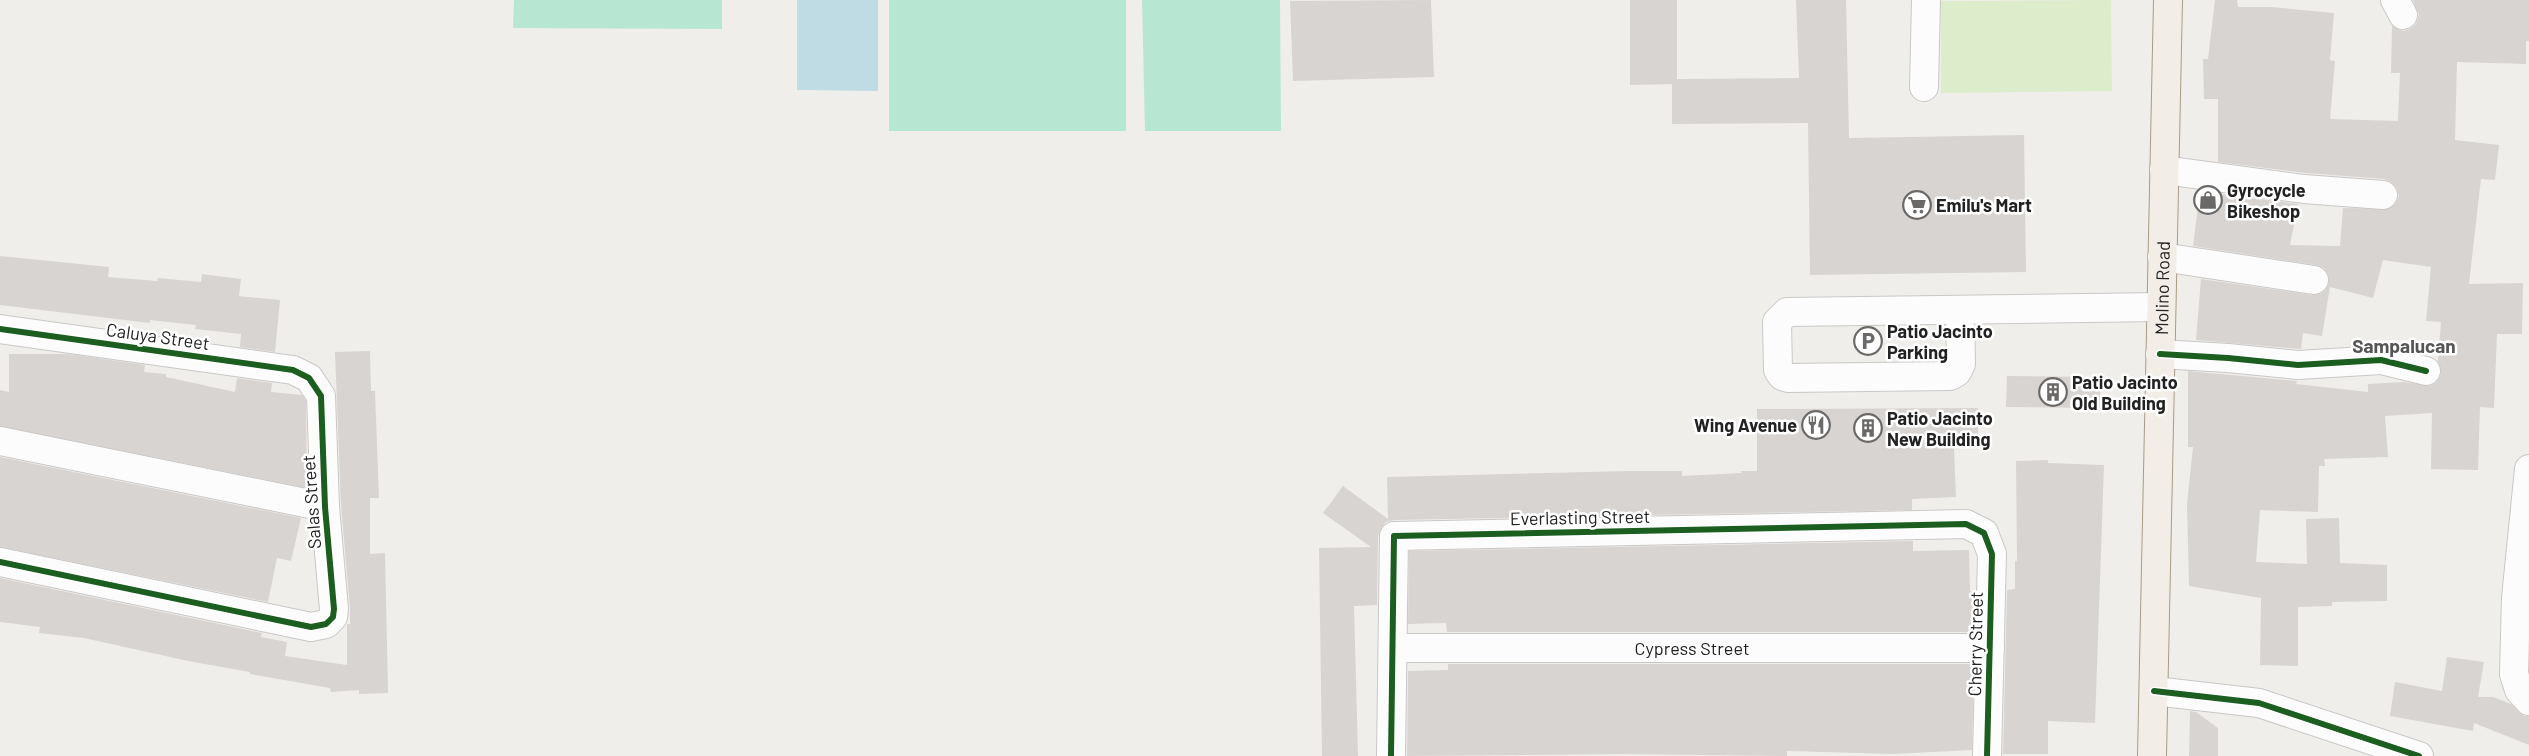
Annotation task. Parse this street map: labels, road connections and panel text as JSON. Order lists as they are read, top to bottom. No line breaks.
{"streets":{"main road":["Molino Road"],"street":["Caluya Street","Salas Street","Everlasting Street","Cherry Street","Cypress Street"]},"crossings":[["Caluya Street","Salas Street"],["Everlasting Street","Cherry Street"],["Everlasting Street","Cypress Street"],["Cherry Street","Cypress Street"]],"districts":["Sampalucan"],"places":{"shop":["Gyrocycle Bikeshop"],"supermarket":["Emilu's Mart"],"parking":["Patio Jacinto Parking"],"building":["Patio Jacinto Old Building","Patio Jacinto New Building"],"restaurant":["Wing Avenue"]}}
